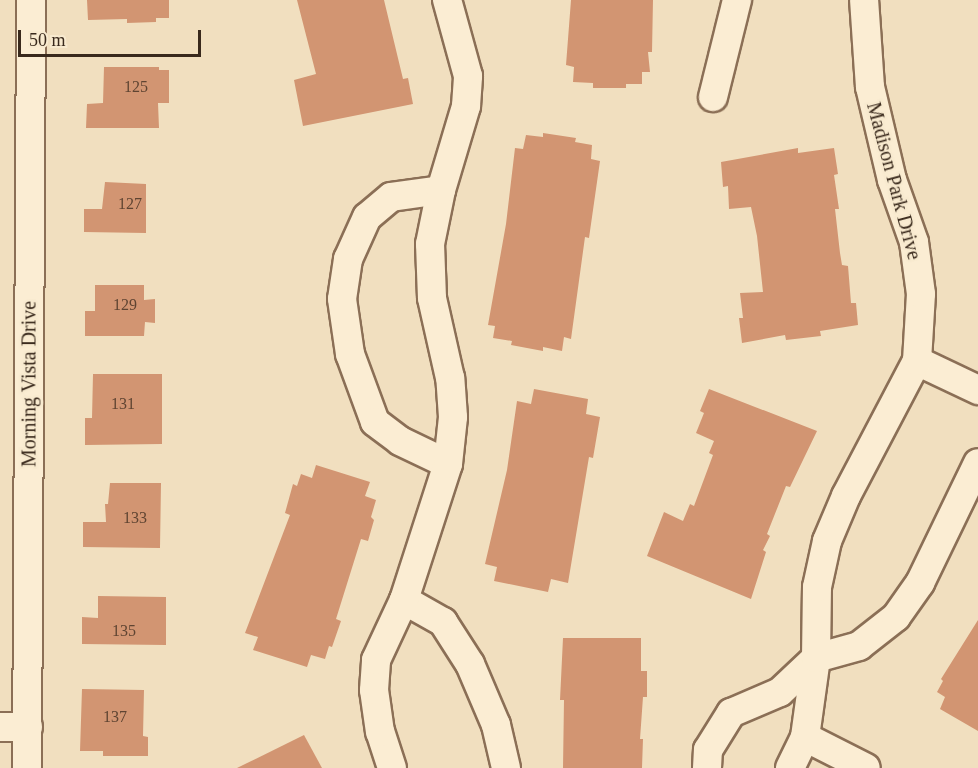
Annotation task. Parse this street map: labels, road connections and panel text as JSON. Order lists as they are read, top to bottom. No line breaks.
{"streets":{"street":["Madison Park Drive","Morning Vista Drive"]},"house_numbers":["125","127","129","131","133","135","137"],"scale_bar":"50 m"}
